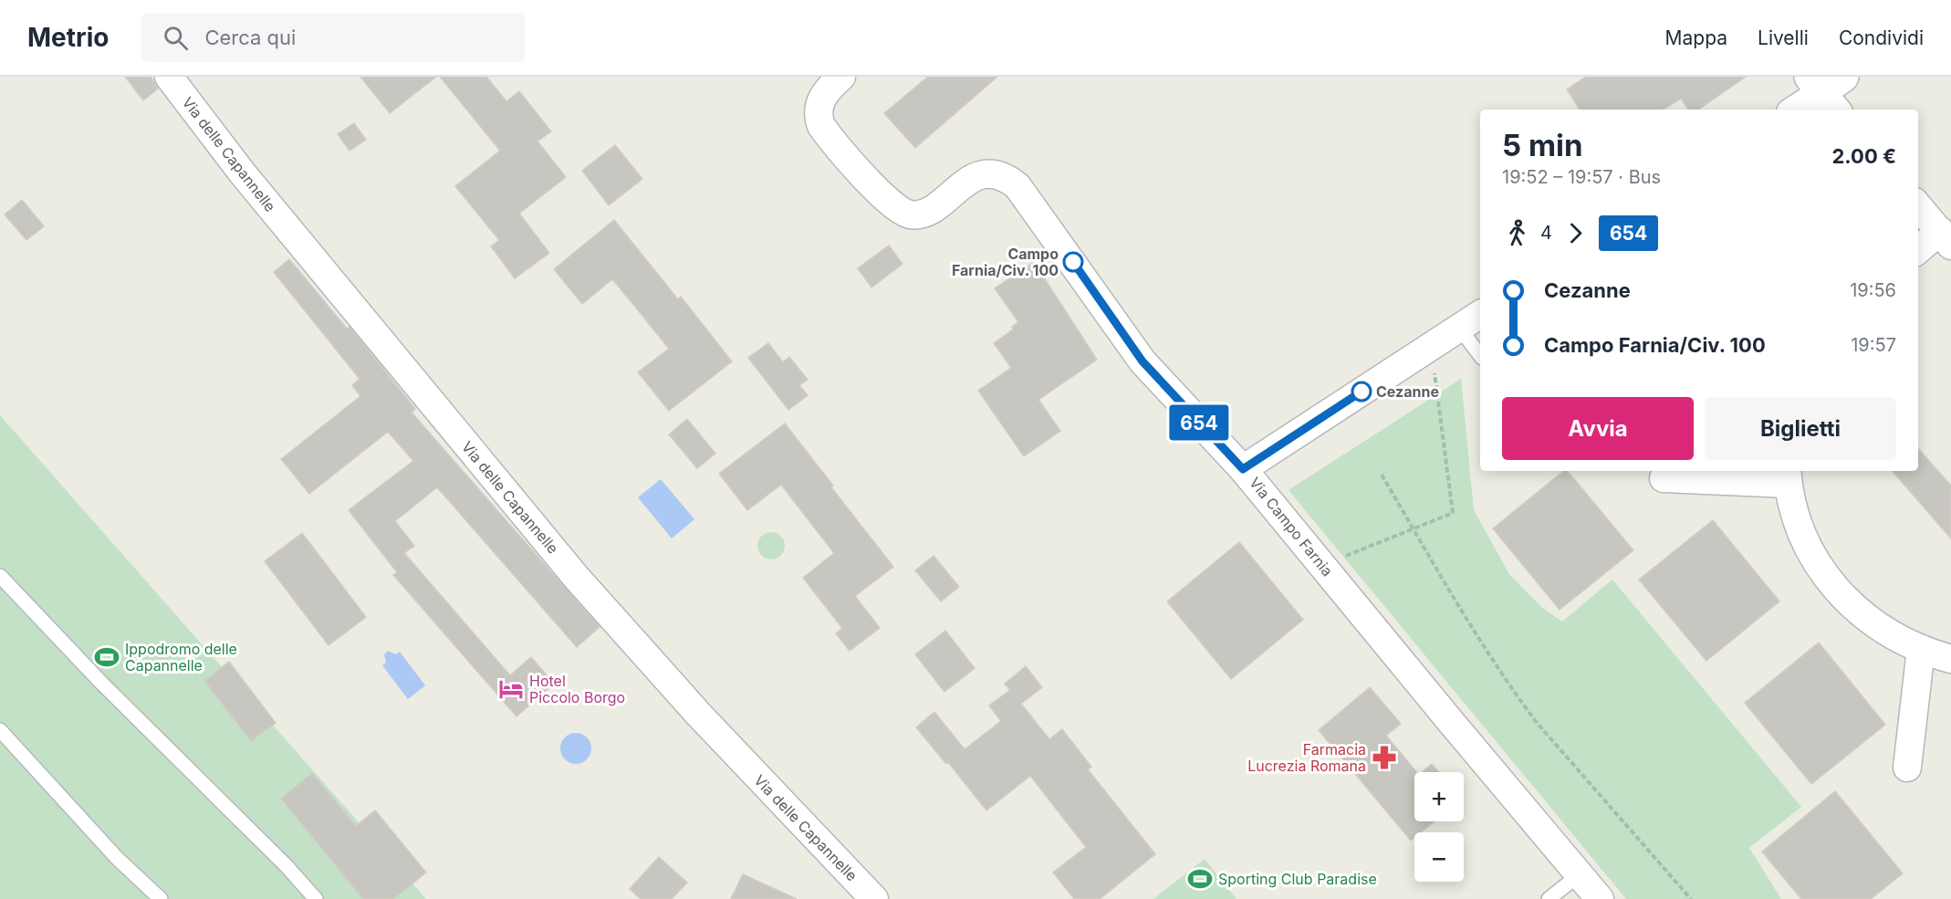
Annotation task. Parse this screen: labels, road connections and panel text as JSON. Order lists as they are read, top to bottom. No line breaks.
{"streets":{"street":["Via delle Capannelle","Via Campo Farnia"]},"places":{"other":["Campo Farnia/Civ. 100","Cezanne"],"sports":["Ippodromo delle Capannelle","Sporting Club Paradise"],"hotel":["Hotel Piccolo Borgo"],"pharmacy":["Farmacia Lucrezia Romana"]},"lines":["bus line 654"],"page":{"header":"Metrio","search":"Cerca qui","nav":["Mappa","Livelli","Condividi"],"on_map":"654","heading":["5 min","19:52 – 19:57 · Bus","2.00 €"],"legs":["4","654"],"list":[{"name":"Cezanne","value":"19:56"},{"name":"Campo Farnia/Civ. 100","value":"19:57"}],"buttons":["Avvia","Biglietti"],"map_buttons":["+","−"]}}
